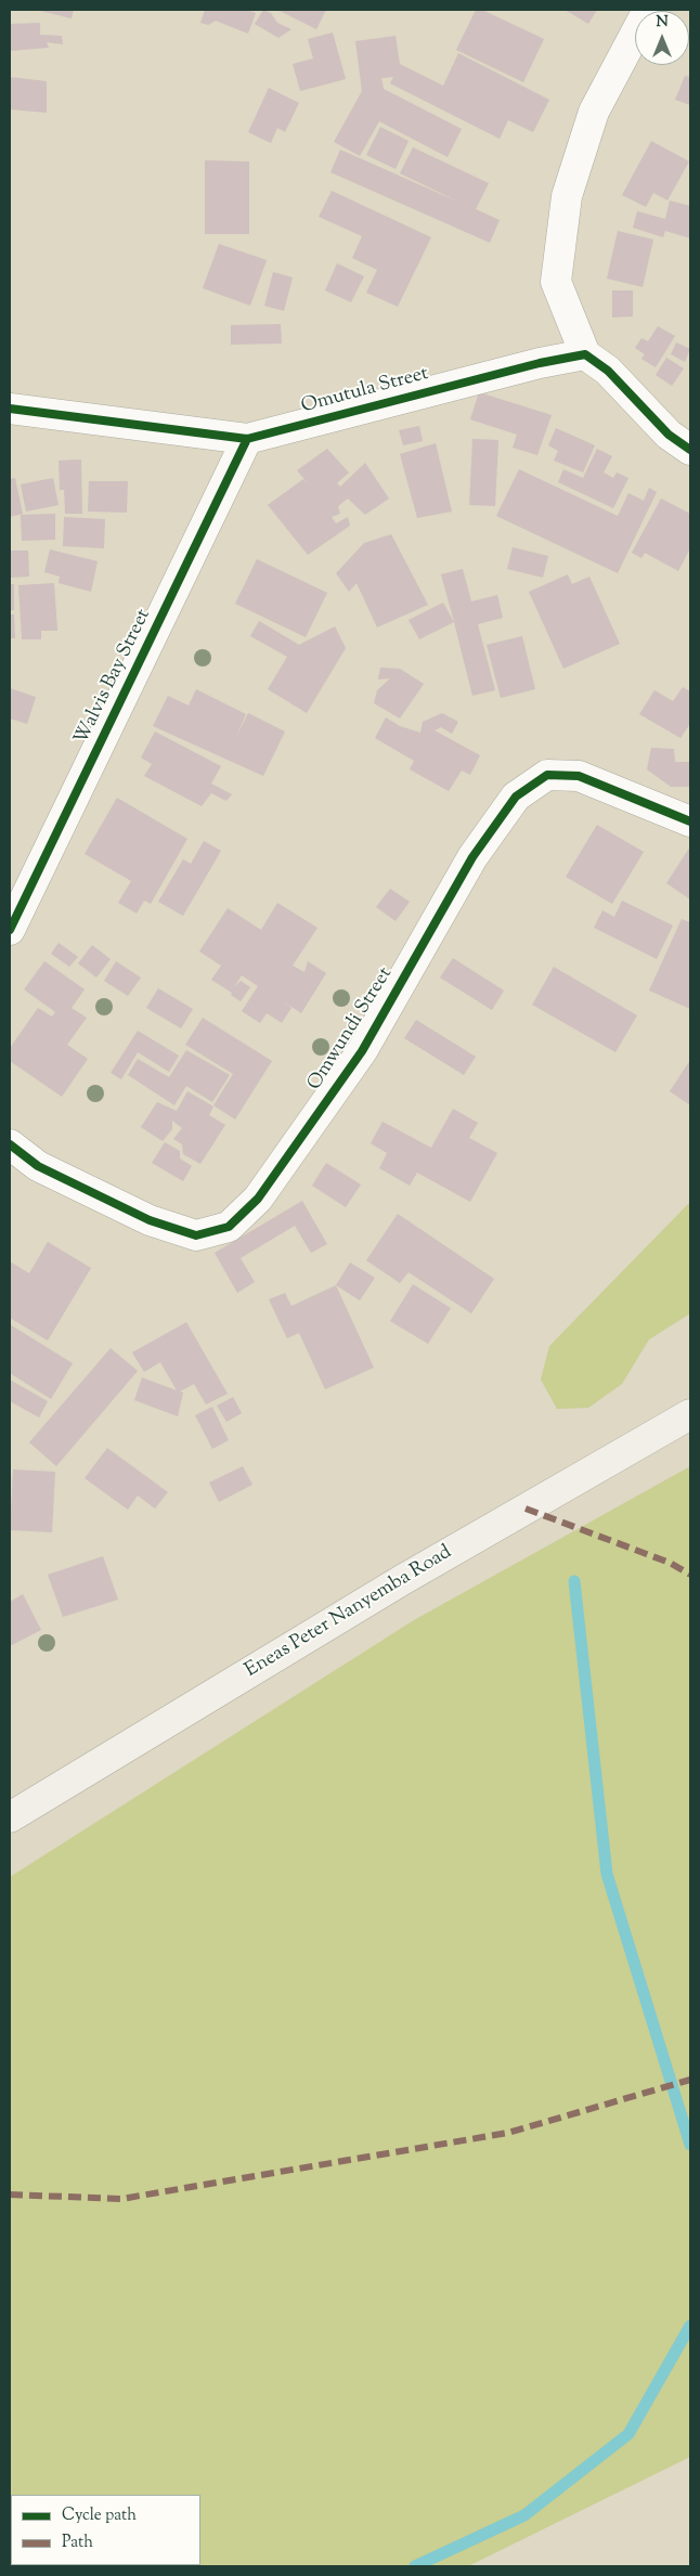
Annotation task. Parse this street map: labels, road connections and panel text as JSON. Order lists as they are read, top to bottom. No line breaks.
{"streets":{"main road":["Eneas Peter Nanyemba Road"],"street":["Omutula Street","Walvis Bay Street","Omwundi Street"]},"crossings":[["Omutula Street","Walvis Bay Street"]],"legend":["Cycle path","Path"],"north":"top"}
